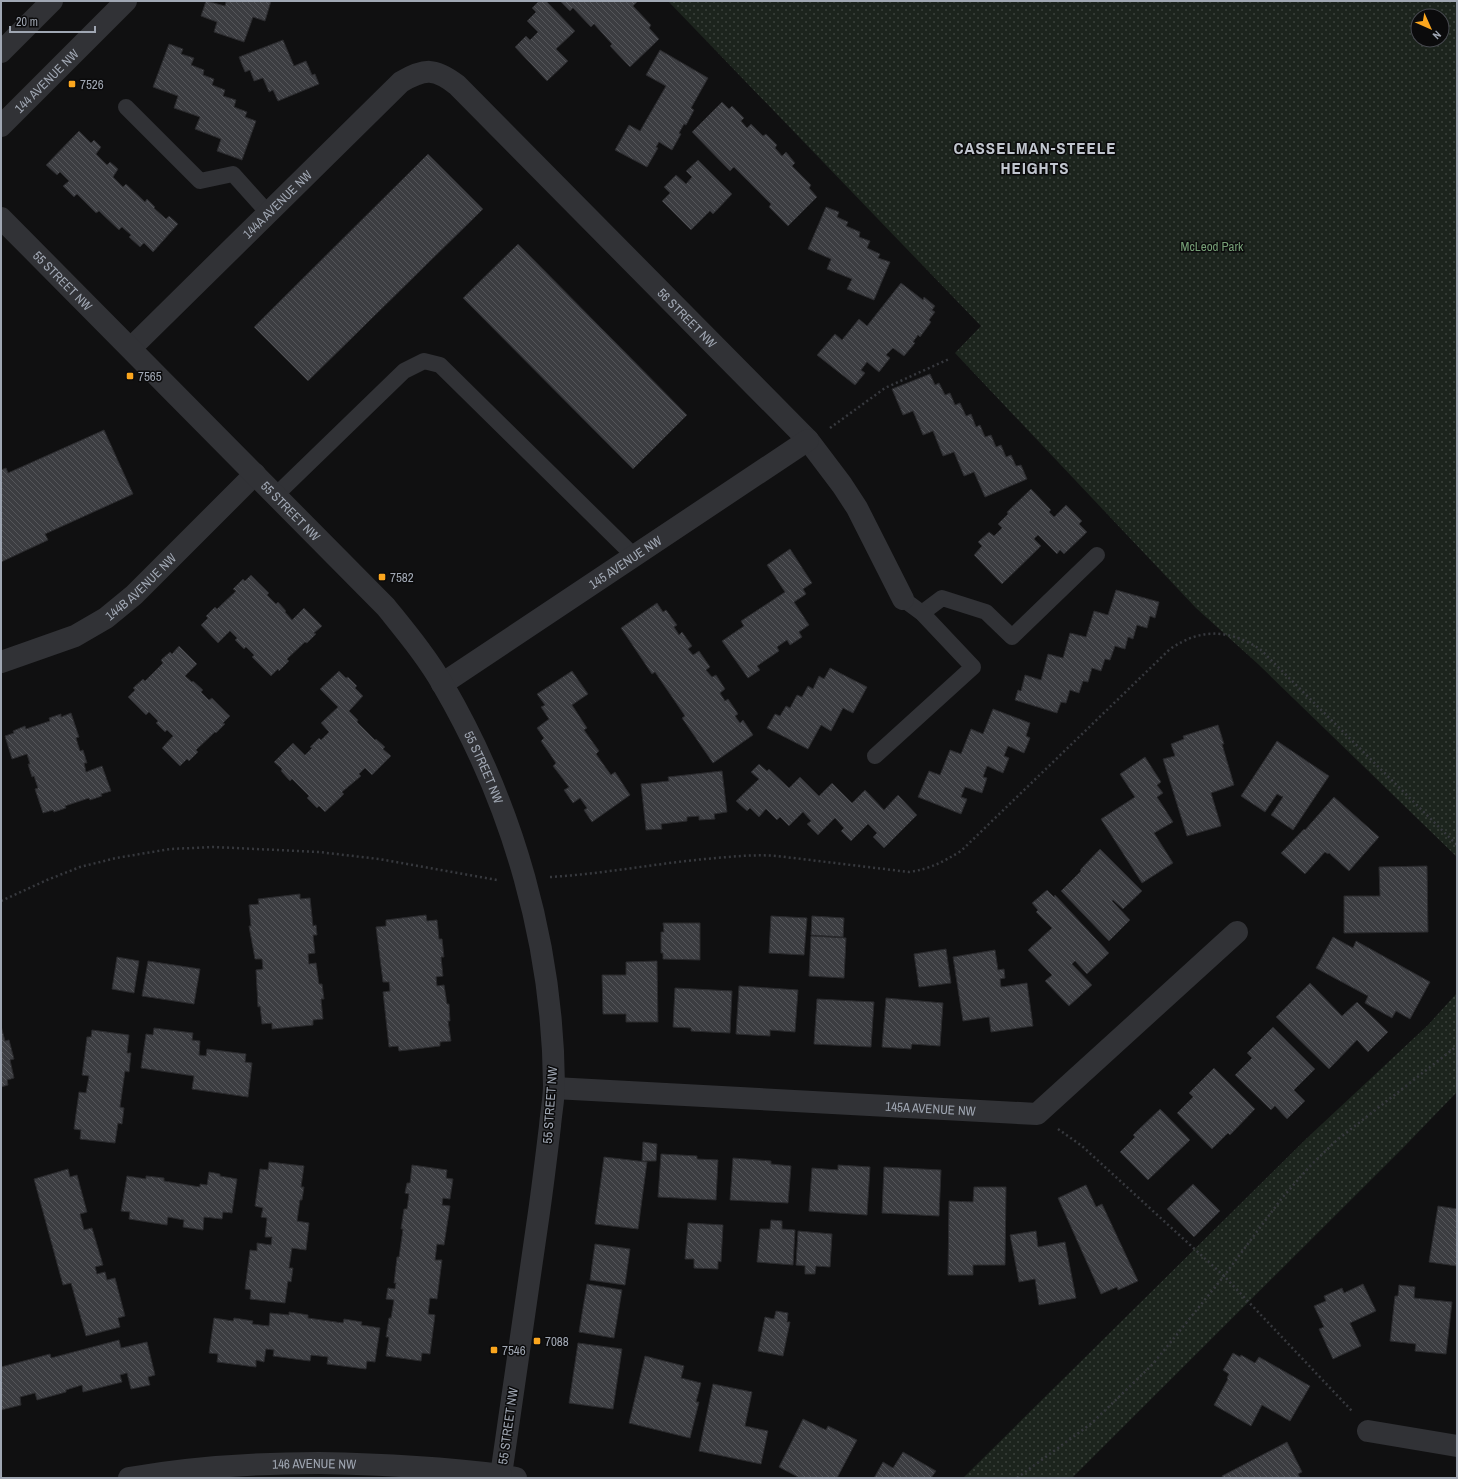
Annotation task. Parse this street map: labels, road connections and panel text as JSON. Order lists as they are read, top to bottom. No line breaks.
{"streets":{"street":["144 AVENUE NW","144A AVENUE NW","55 STREET NW","56 STREET NW","145 AVENUE NW","144B AVENUE NW","145A AVENUE NW","146 AVENUE NW"]},"crossings":[["144A AVENUE NW","55 STREET NW"],["144A AVENUE NW","56 STREET NW"],["55 STREET NW","145 AVENUE NW"],["55 STREET NW","144B AVENUE NW"],["55 STREET NW","145A AVENUE NW"],["55 STREET NW","146 AVENUE NW"],["56 STREET NW","145 AVENUE NW"]],"districts":["CASSELMAN-STEELE HEIGHTS"],"parks":["McLeod Park"],"places":{"transit":["7526","7565","7582","7088","7546"]},"scale_bar":"20 m","north":"bottom right"}
